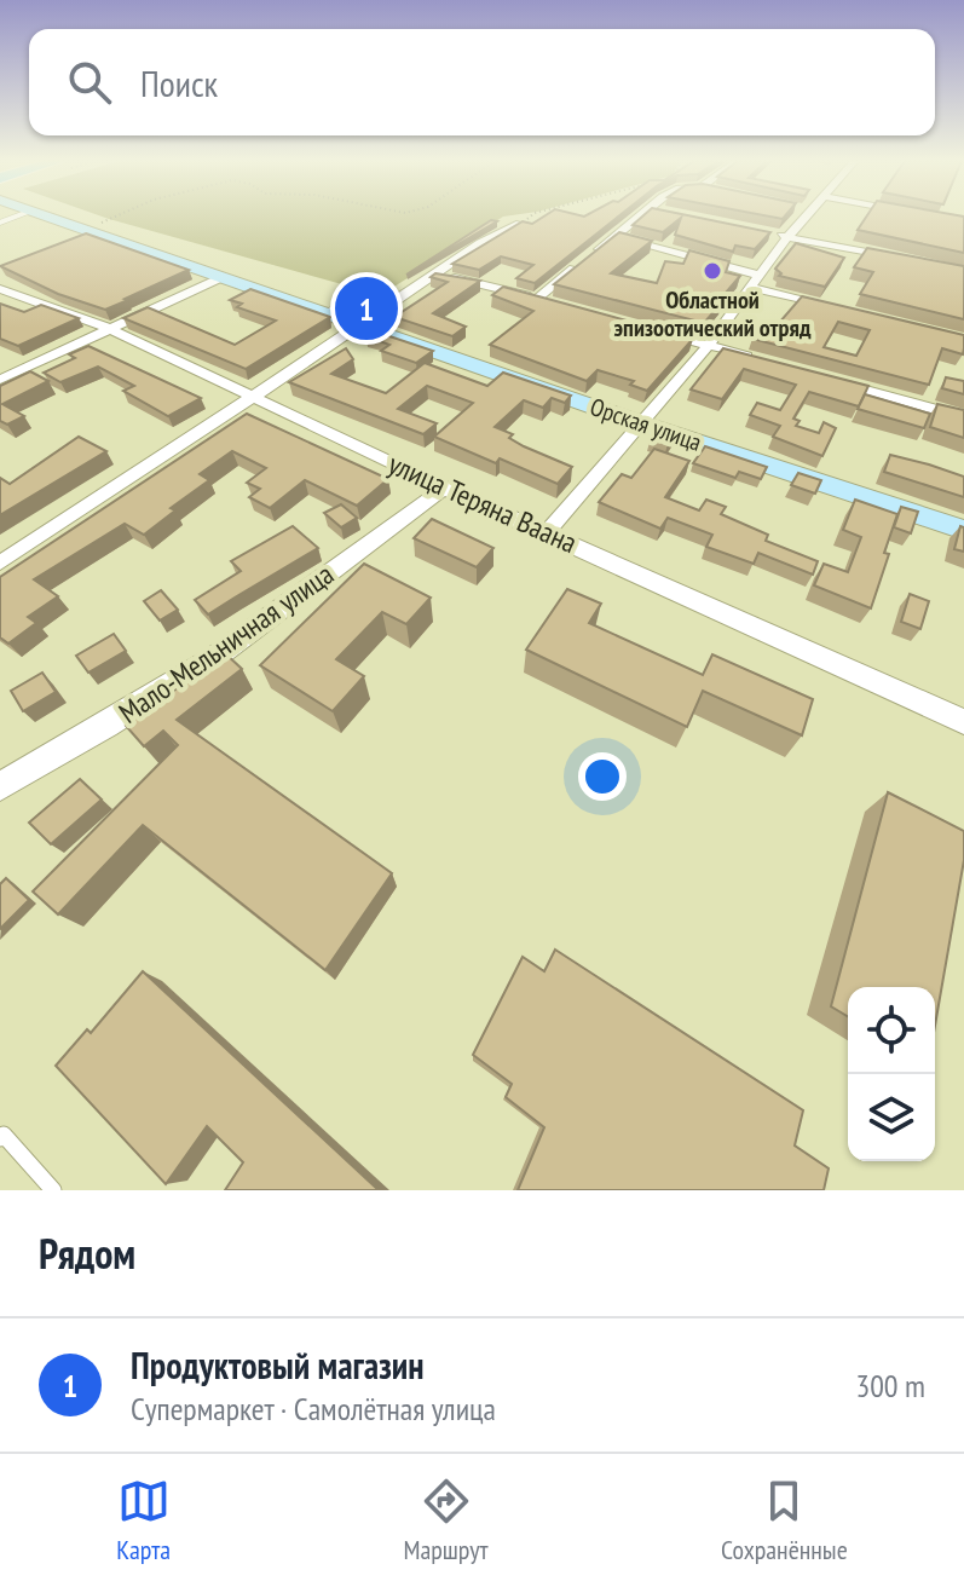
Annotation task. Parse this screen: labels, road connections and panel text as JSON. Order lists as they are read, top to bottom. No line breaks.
{"streets":{"main road":["Орская улица"],"street":["улица Теряна Ваана","Мало-Мельничная улица"]},"crossings":[["улица Теряна Ваана","Мало-Мельничная улица"]],"places":["Областной эпизоотический отряд"],"page":{"search":"Поиск","pins":"1","heading":"Рядом","list":[{"mark":"1","name":"Продуктовый магазин","note":"Супермаркет · Самолётная улица","value":"300 m"}],"nav":["Карта","Маршрут","Сохранённые"]}}
